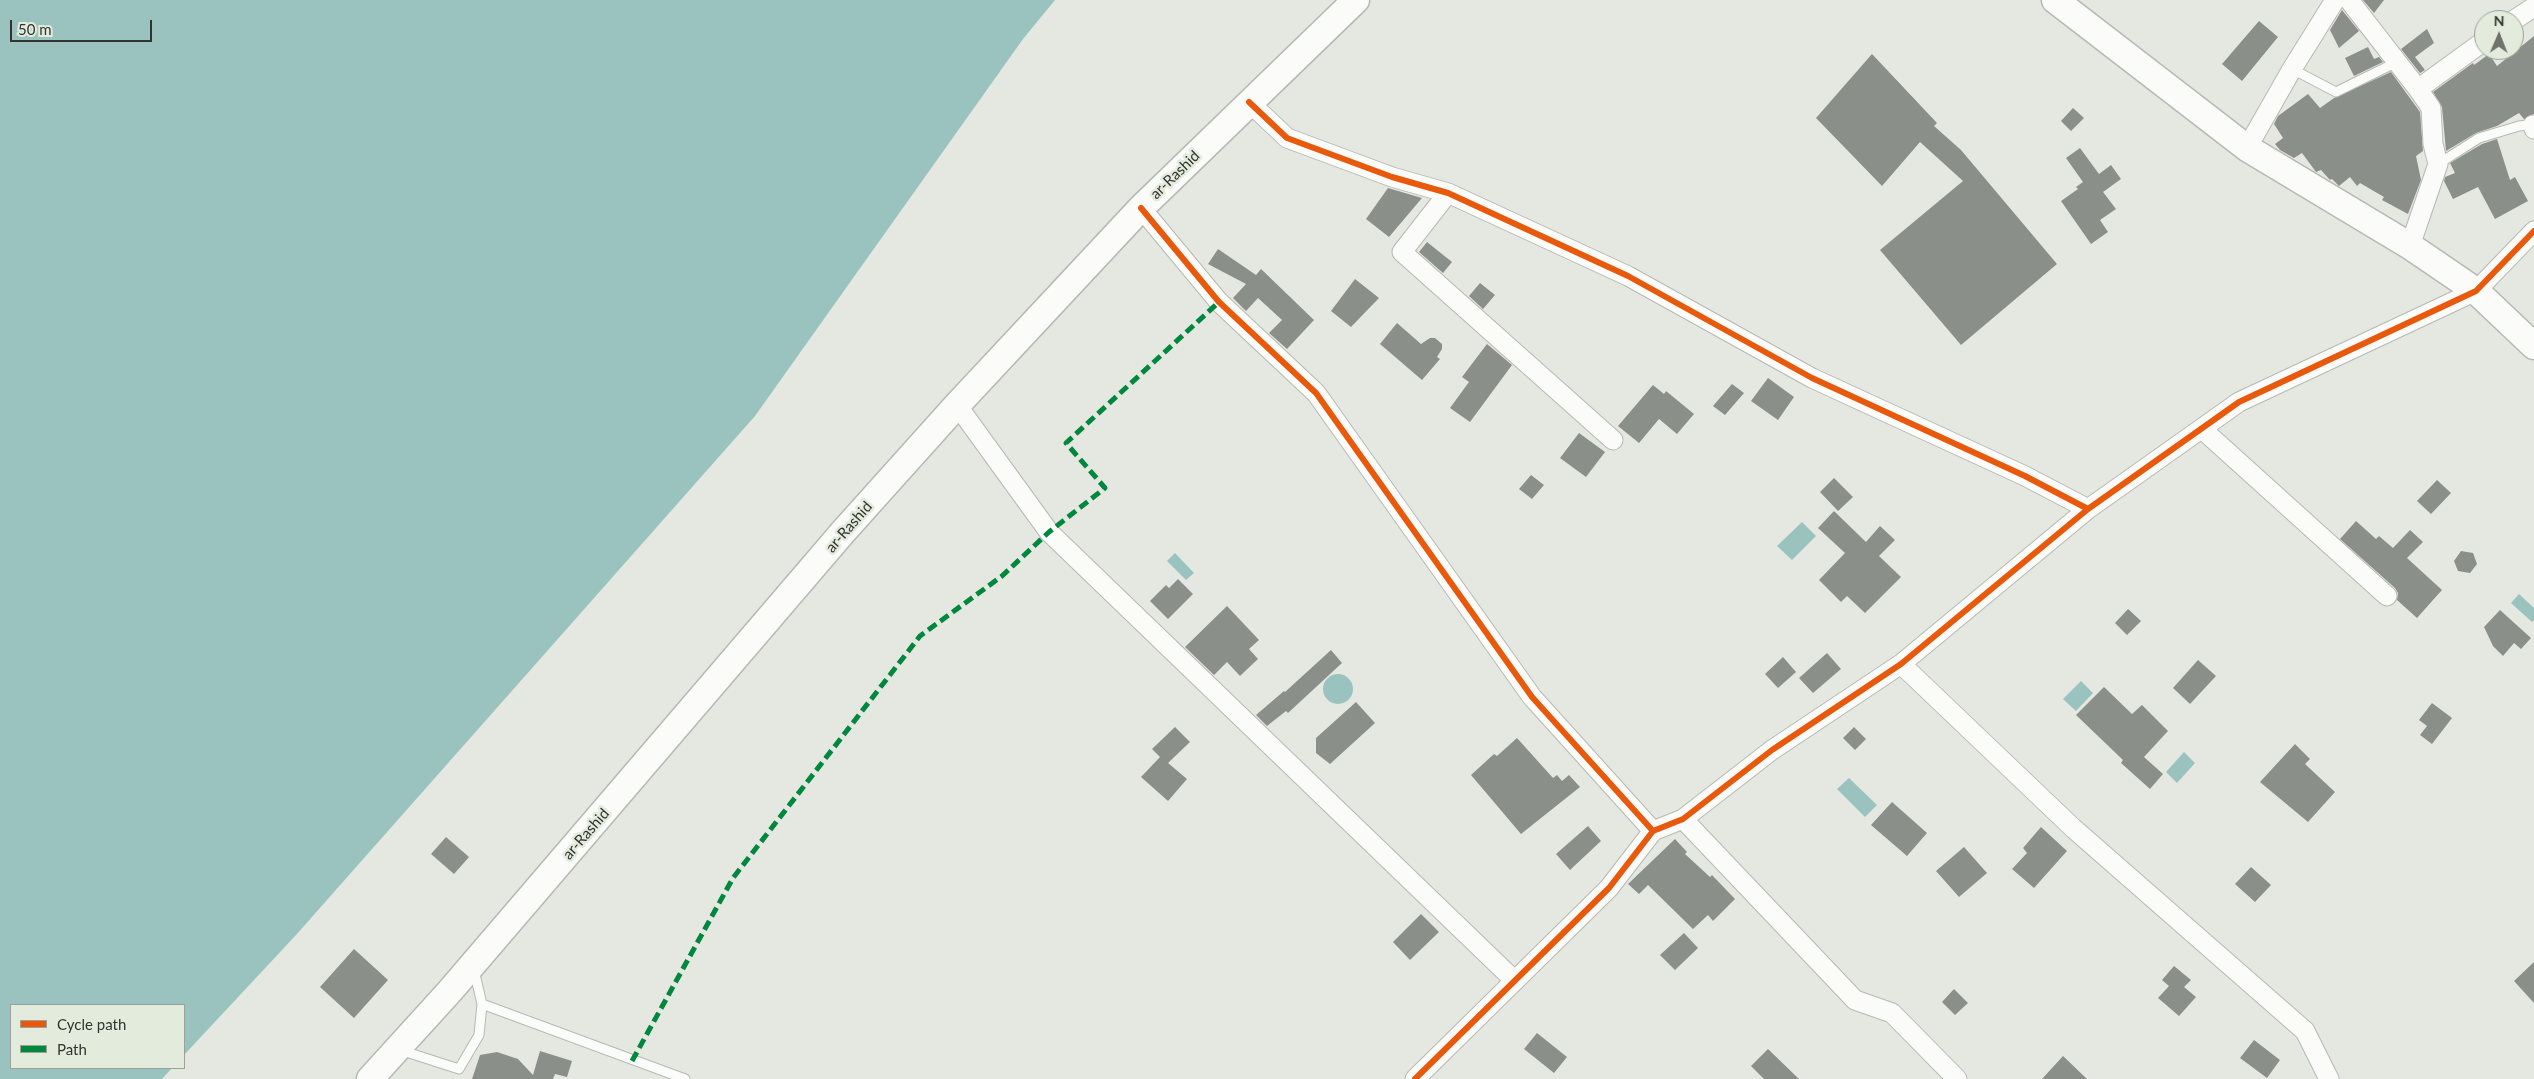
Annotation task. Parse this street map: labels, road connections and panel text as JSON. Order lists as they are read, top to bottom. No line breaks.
{"streets":{"main road":["ar-Rashid"]},"legend":["Cycle path","Path"],"scale_bar":"50 m","north":"top"}
